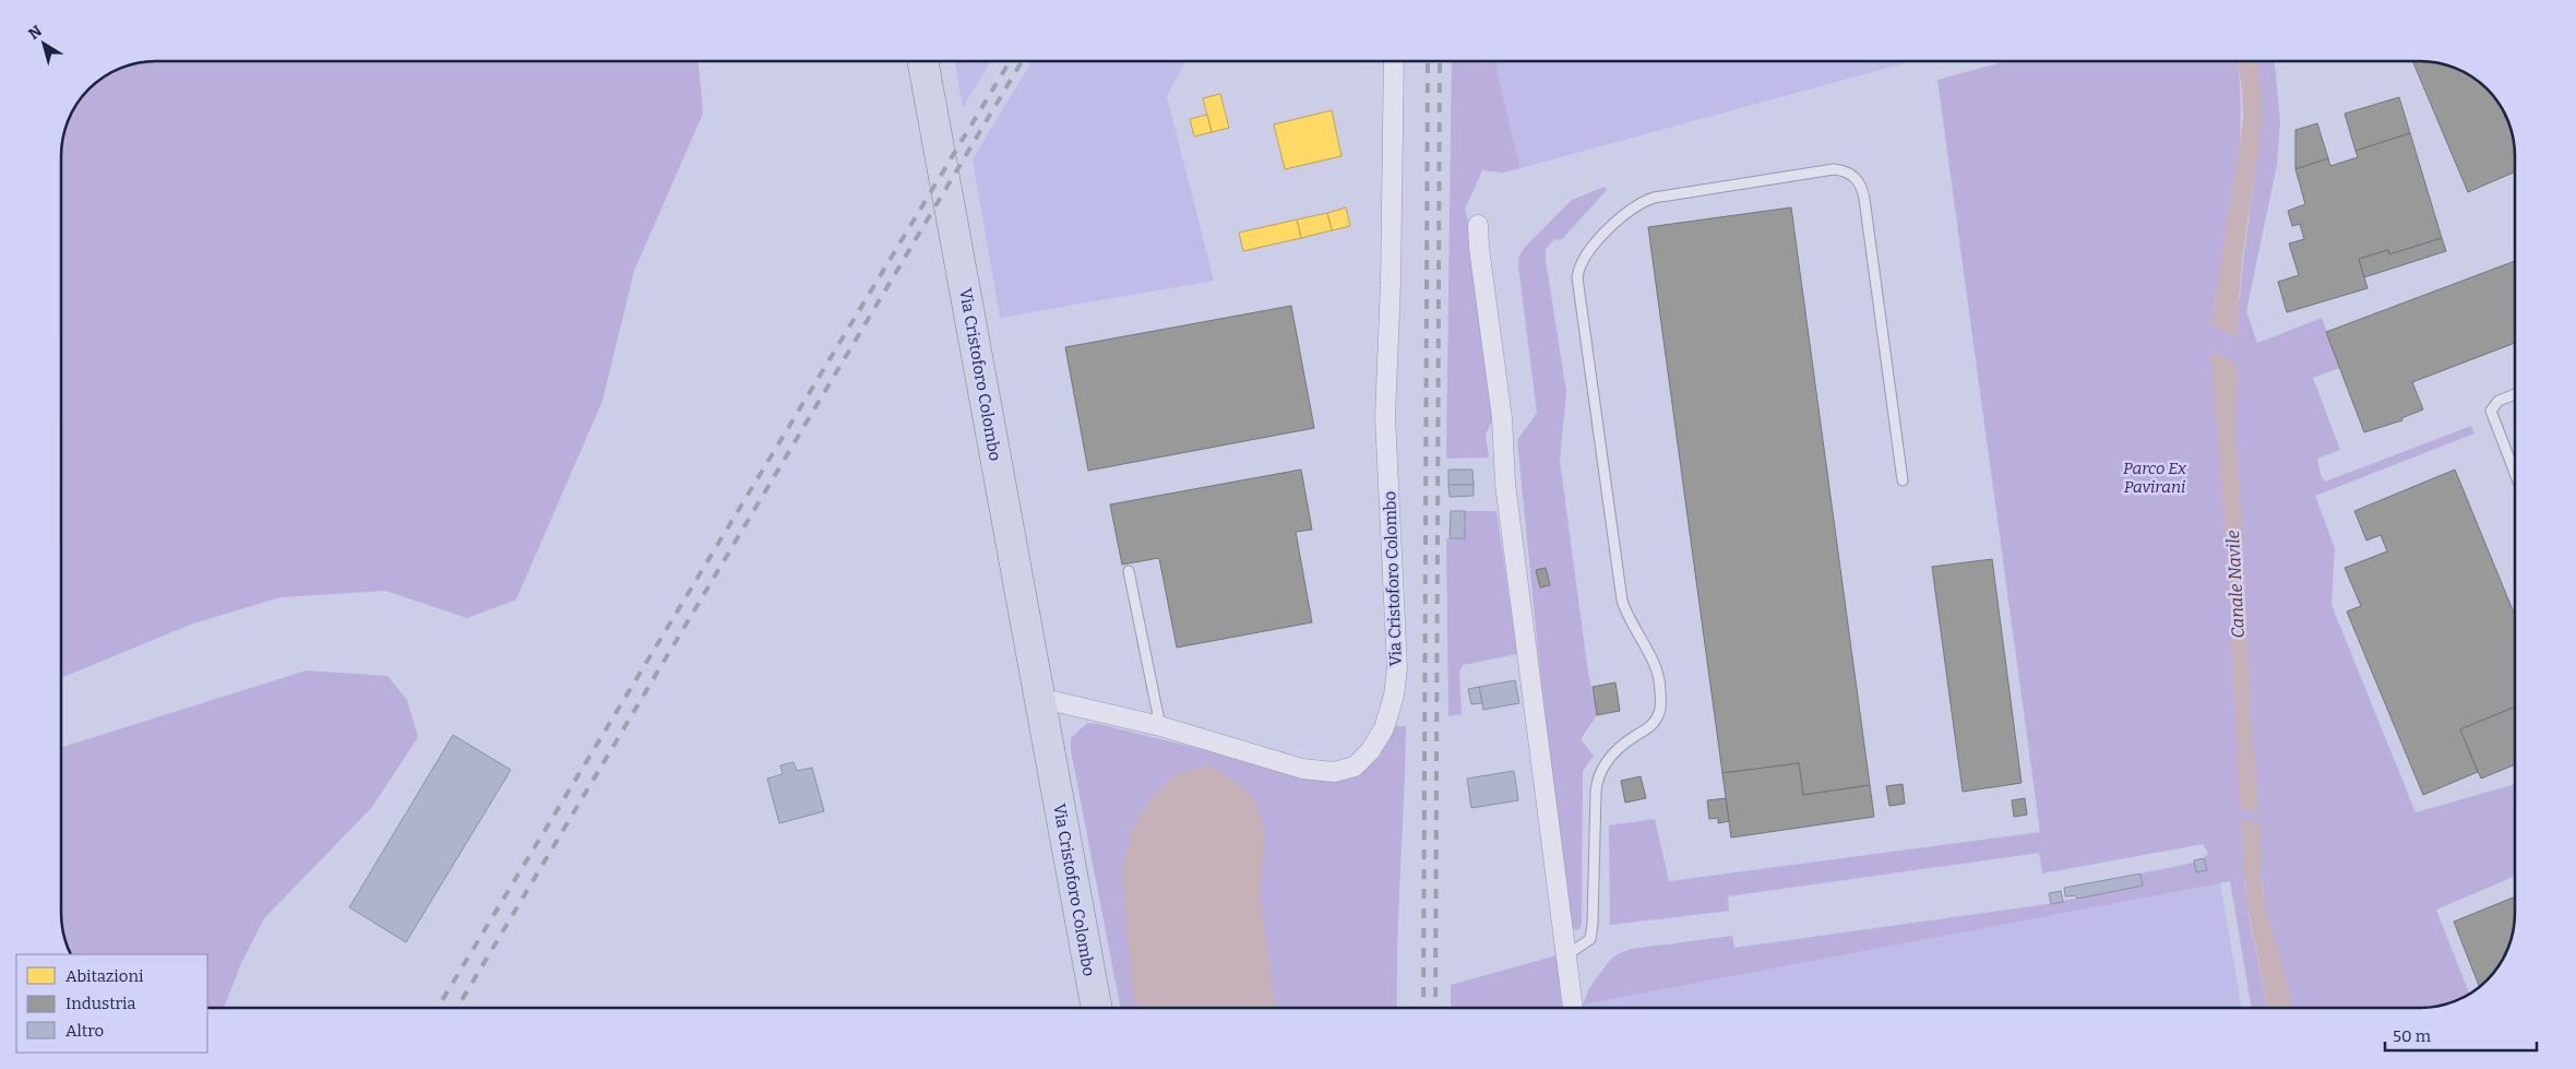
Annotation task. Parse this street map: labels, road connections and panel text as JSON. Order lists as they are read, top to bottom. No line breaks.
{"streets":{"main road":["Via Cristoforo Colombo"]},"water":["Canale Navile"],"parks":["Parco Ex Pavirani"],"legend":["Abitazioni","Industria","Altro"],"scale_bar":"50 m","north":"top left"}
